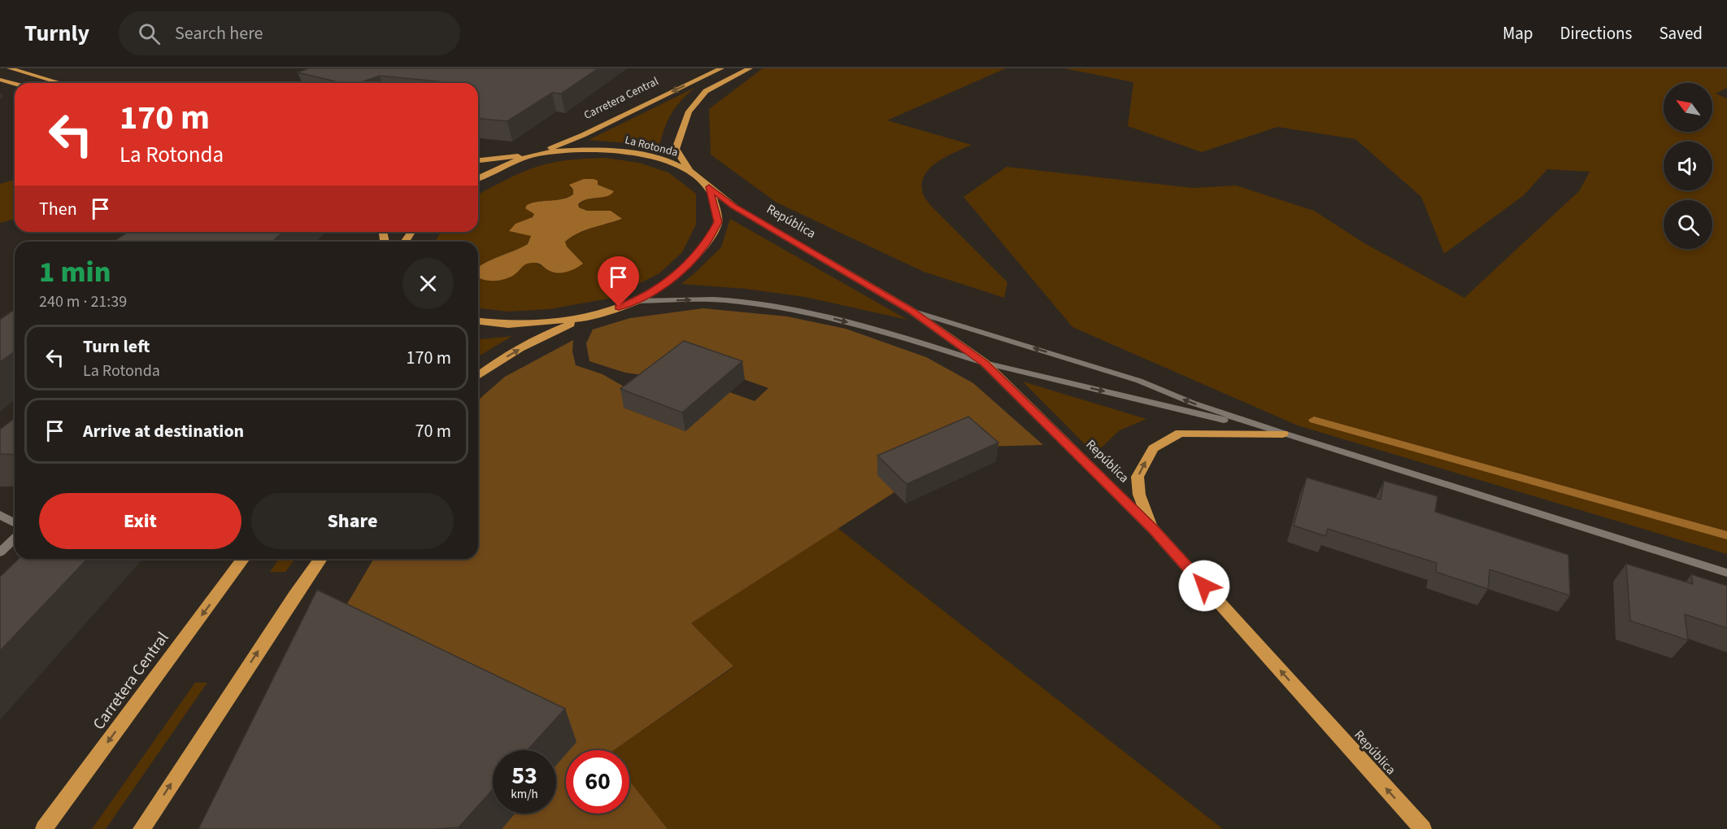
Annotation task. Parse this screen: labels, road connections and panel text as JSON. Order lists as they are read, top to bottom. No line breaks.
{"streets":{"main road":["Carretera Central","La Rotonda","República"]},"crossings":[["Carretera Central","La Rotonda"],["La Rotonda","República"]],"one_way":["República"],"north":"top left","page":{"header":"Turnly","search":"Search here","nav":["Map","Directions","Saved"],"turn":["170 m","La Rotonda"],"then":"Then","heading":["1 min","240 m · 21:39"],"list":[{"name":"Turn left","note":"La Rotonda","value":"170 m"},{"name":"Arrive at destination","value":"70 m"}],"buttons":["Exit","Share"],"speed":"53 km/h","limit":"60"}}
